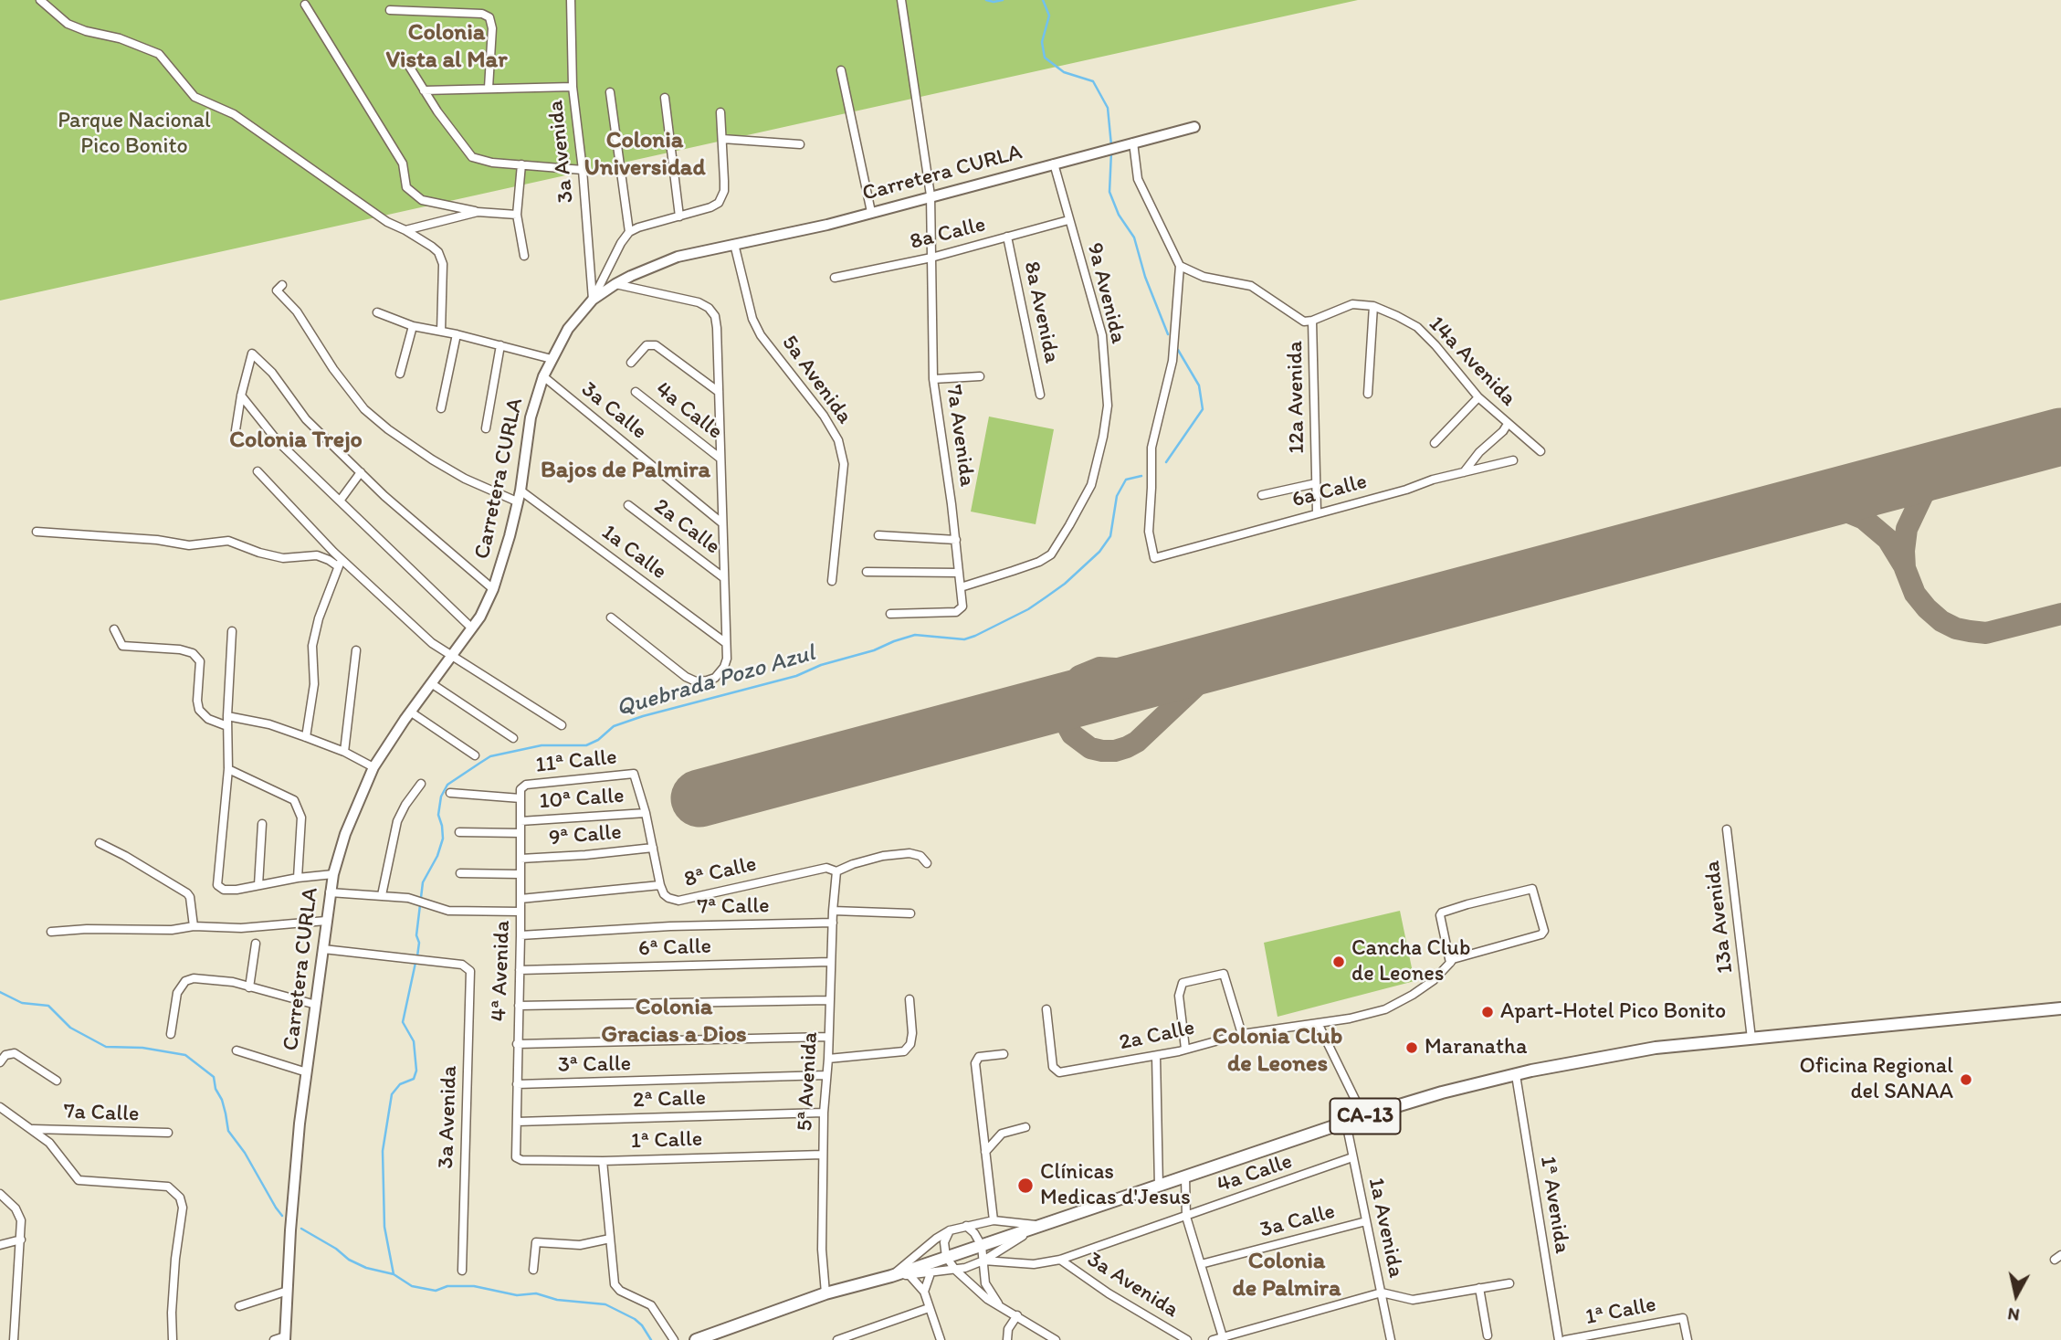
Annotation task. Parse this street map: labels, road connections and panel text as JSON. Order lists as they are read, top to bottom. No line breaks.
{"streets":{"main road":["Carretera CURLA","CA-13"],"street":["3a Avenida","8a Calle","9a Avenida","8a Avenida","14a Avenida","5a Avenida","12a Avenida","3a Calle","4a Calle","7a Avenida","6a Calle","2a Calle","1a Calle","11ª Calle","10ª Calle","9ª Calle","8ª Calle","7ª Calle","13a Avenida","6ª Calle","4ª Avenida","3ª Calle","5ª Avenida","2ª Calle","7a Calle","1ª Calle","1ª Avenida","1a Avenida"]},"crossings":[["3a Avenida","Carretera CURLA"],["3a Avenida","4a Calle"],["Carretera CURLA","9a Avenida"],["Carretera CURLA","5a Avenida"],["Carretera CURLA","3a Calle"],["Carretera CURLA","7a Avenida"],["Carretera CURLA","1a Calle"],["8a Calle","9a Avenida"],["8a Calle","8a Avenida"],["8a Calle","7a Avenida"],["9a Avenida","7a Avenida"],["12a Avenida","6a Calle"],["3a Calle","1a Avenida"],["4a Calle","1a Avenida"],["11ª Calle","10ª Calle"],["11ª Calle","4ª Avenida"],["10ª Calle","4ª Avenida"],["9ª Calle","4ª Avenida"],["8ª Calle","4ª Avenida"],["8ª Calle","5ª Avenida"],["7ª Calle","4ª Avenida"],["7ª Calle","5ª Avenida"],["13a Avenida","CA-13"],["6ª Calle","4ª Avenida"],["6ª Calle","5ª Avenida"],["4ª Avenida","3ª Calle"],["4ª Avenida","2ª Calle"],["4ª Avenida","1ª Calle"],["3ª Calle","5ª Avenida"],["5ª Avenida","2ª Calle"],["5ª Avenida","CA-13"],["5ª Avenida","1ª Calle"],["CA-13","1ª Avenida"],["CA-13","1a Avenida"]],"districts":["Colonia Vista al Mar","Colonia Universidad","Colonia Trejo","Bajos de Palmira","Colonia Gracias a Dios","Colonia Club de Leones","Colonia de Palmira"],"water":["Quebrada Pozo Azul"],"parks":["Parque Nacional Pico Bonito"],"places":["Cancha Club de Leones","Apart-Hotel Pico Bonito","Maranatha","Oficina Regional del SANAA","Clínicas Medicas d'Jesus"],"north":"bottom"}
